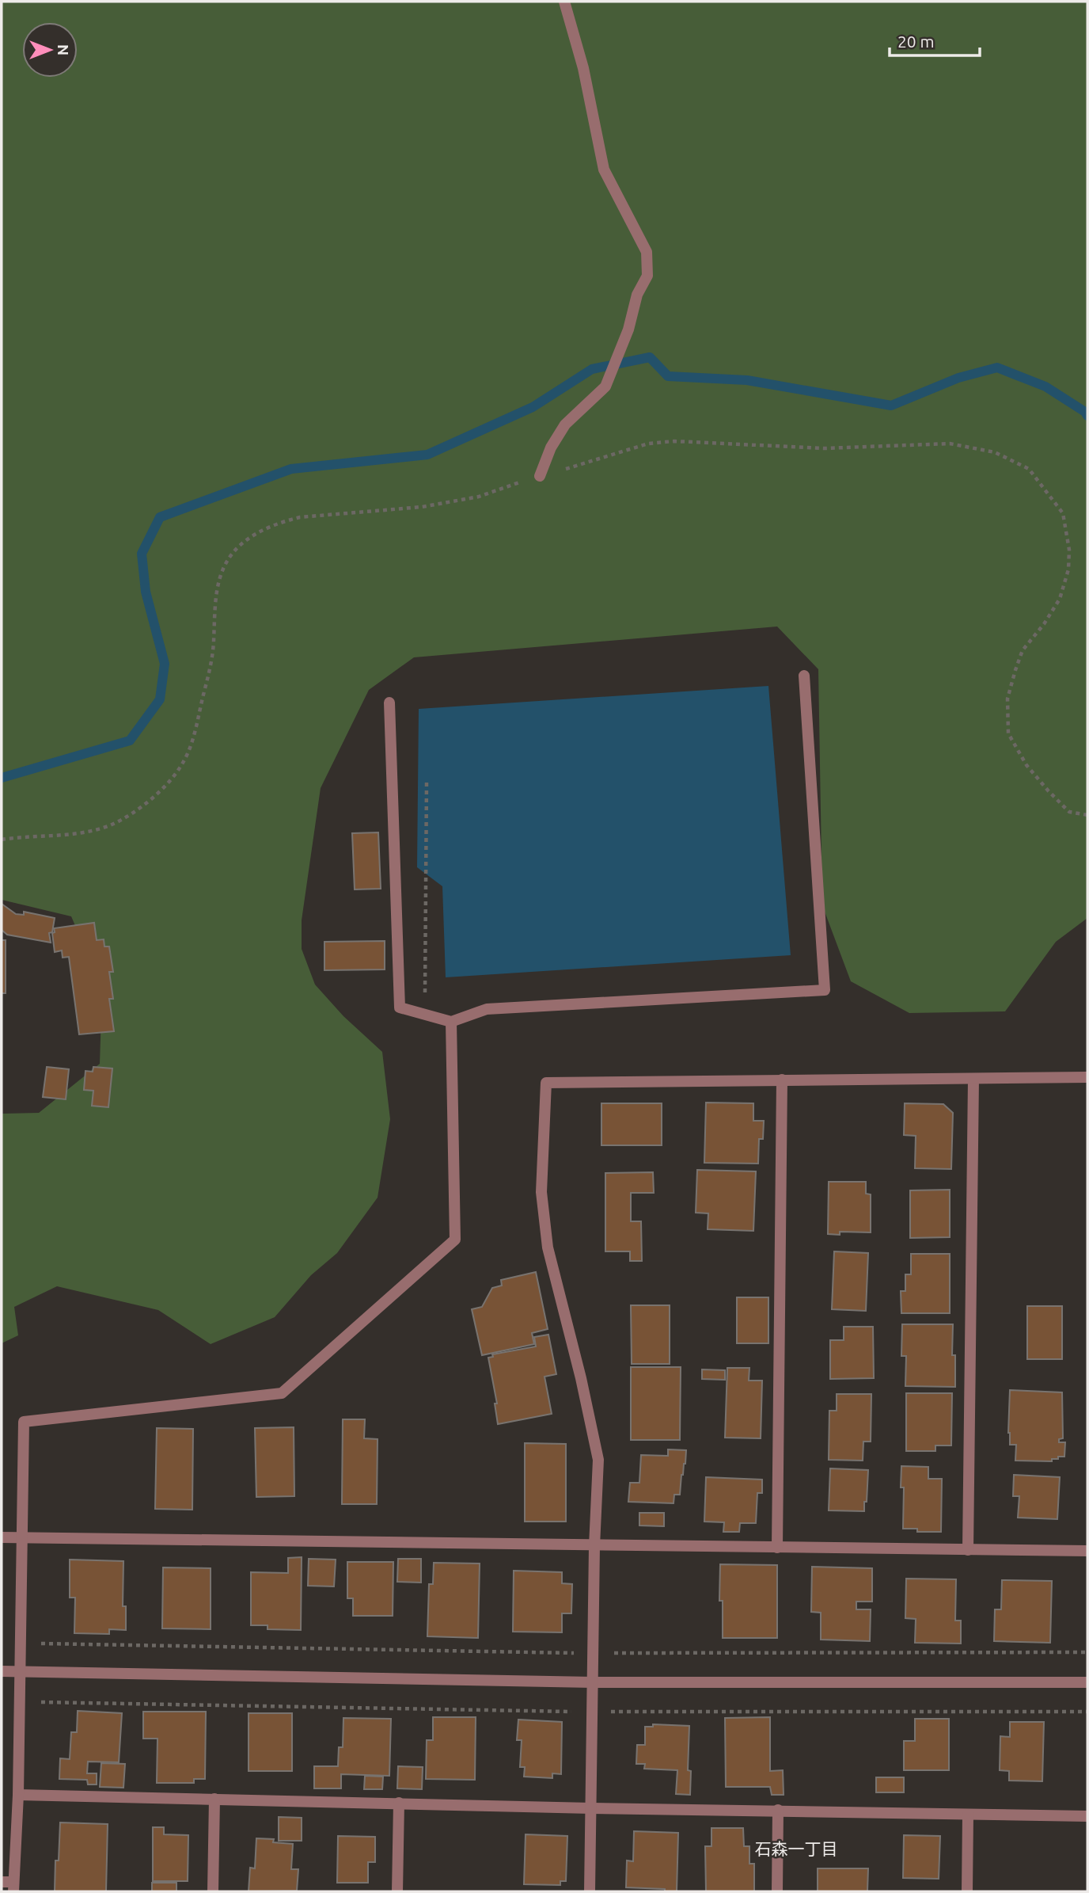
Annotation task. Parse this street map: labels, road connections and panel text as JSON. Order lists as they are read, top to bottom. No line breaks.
{"districts":["石森一丁目"],"scale_bar":"20 m","north":"right"}
